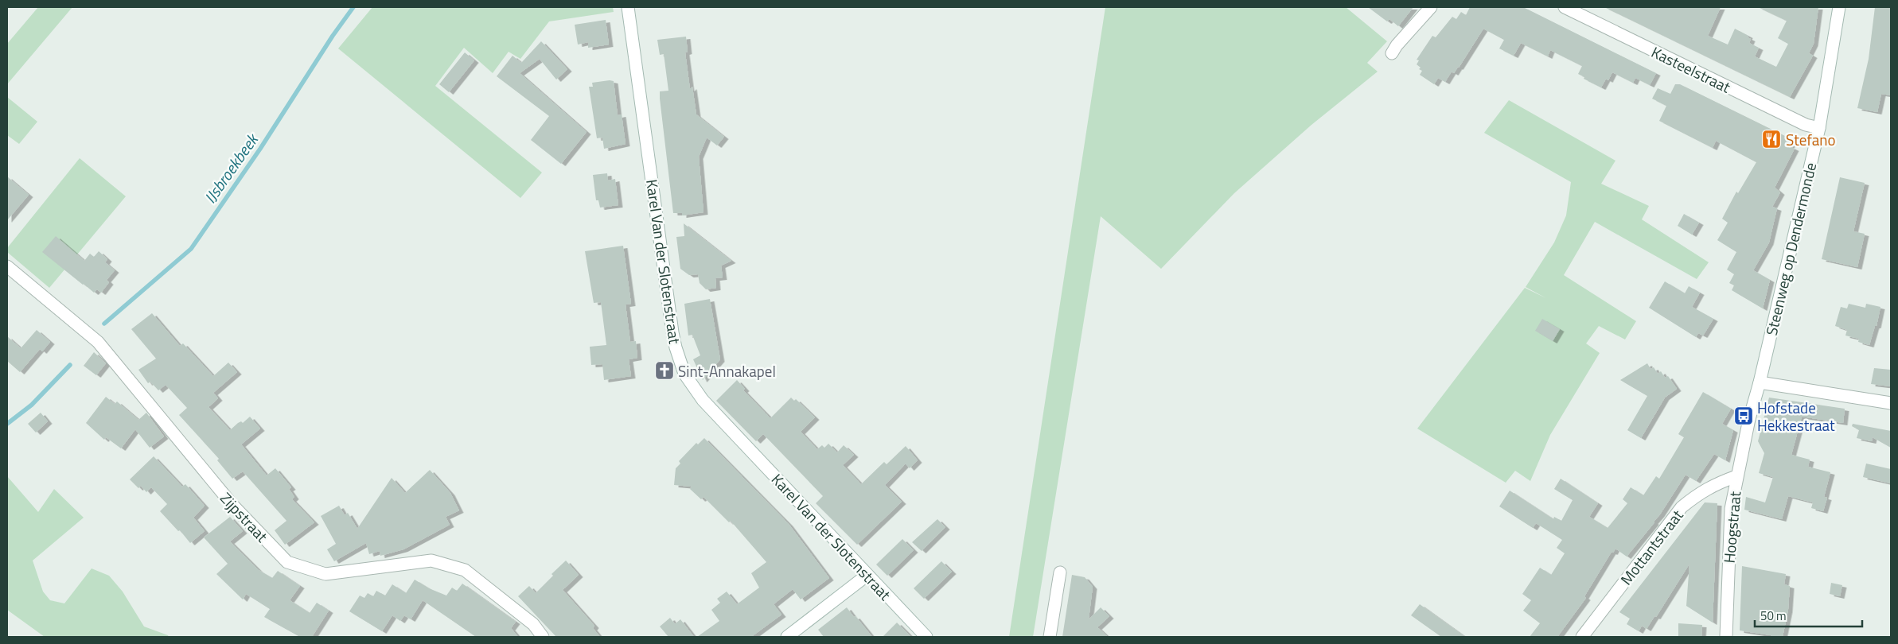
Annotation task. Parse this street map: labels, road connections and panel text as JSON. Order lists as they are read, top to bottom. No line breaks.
{"streets":{"street":["Kasteelstraat","Steenweg op Dendermonde","Karel Van der Slotenstraat","Zijpstraat","Hoogstraat","Mottantstraat"]},"crossings":[["Kasteelstraat","Steenweg op Dendermonde"],["Steenweg op Dendermonde","Hoogstraat"],["Hoogstraat","Mottantstraat"]],"water":["IJsbroekbeek"],"places":{"restaurant":["Stefano"],"church":["Sint-Annakapel"],"bus stop":["Hofstade Hekkestraat"]},"scale_bar":"50 m"}
